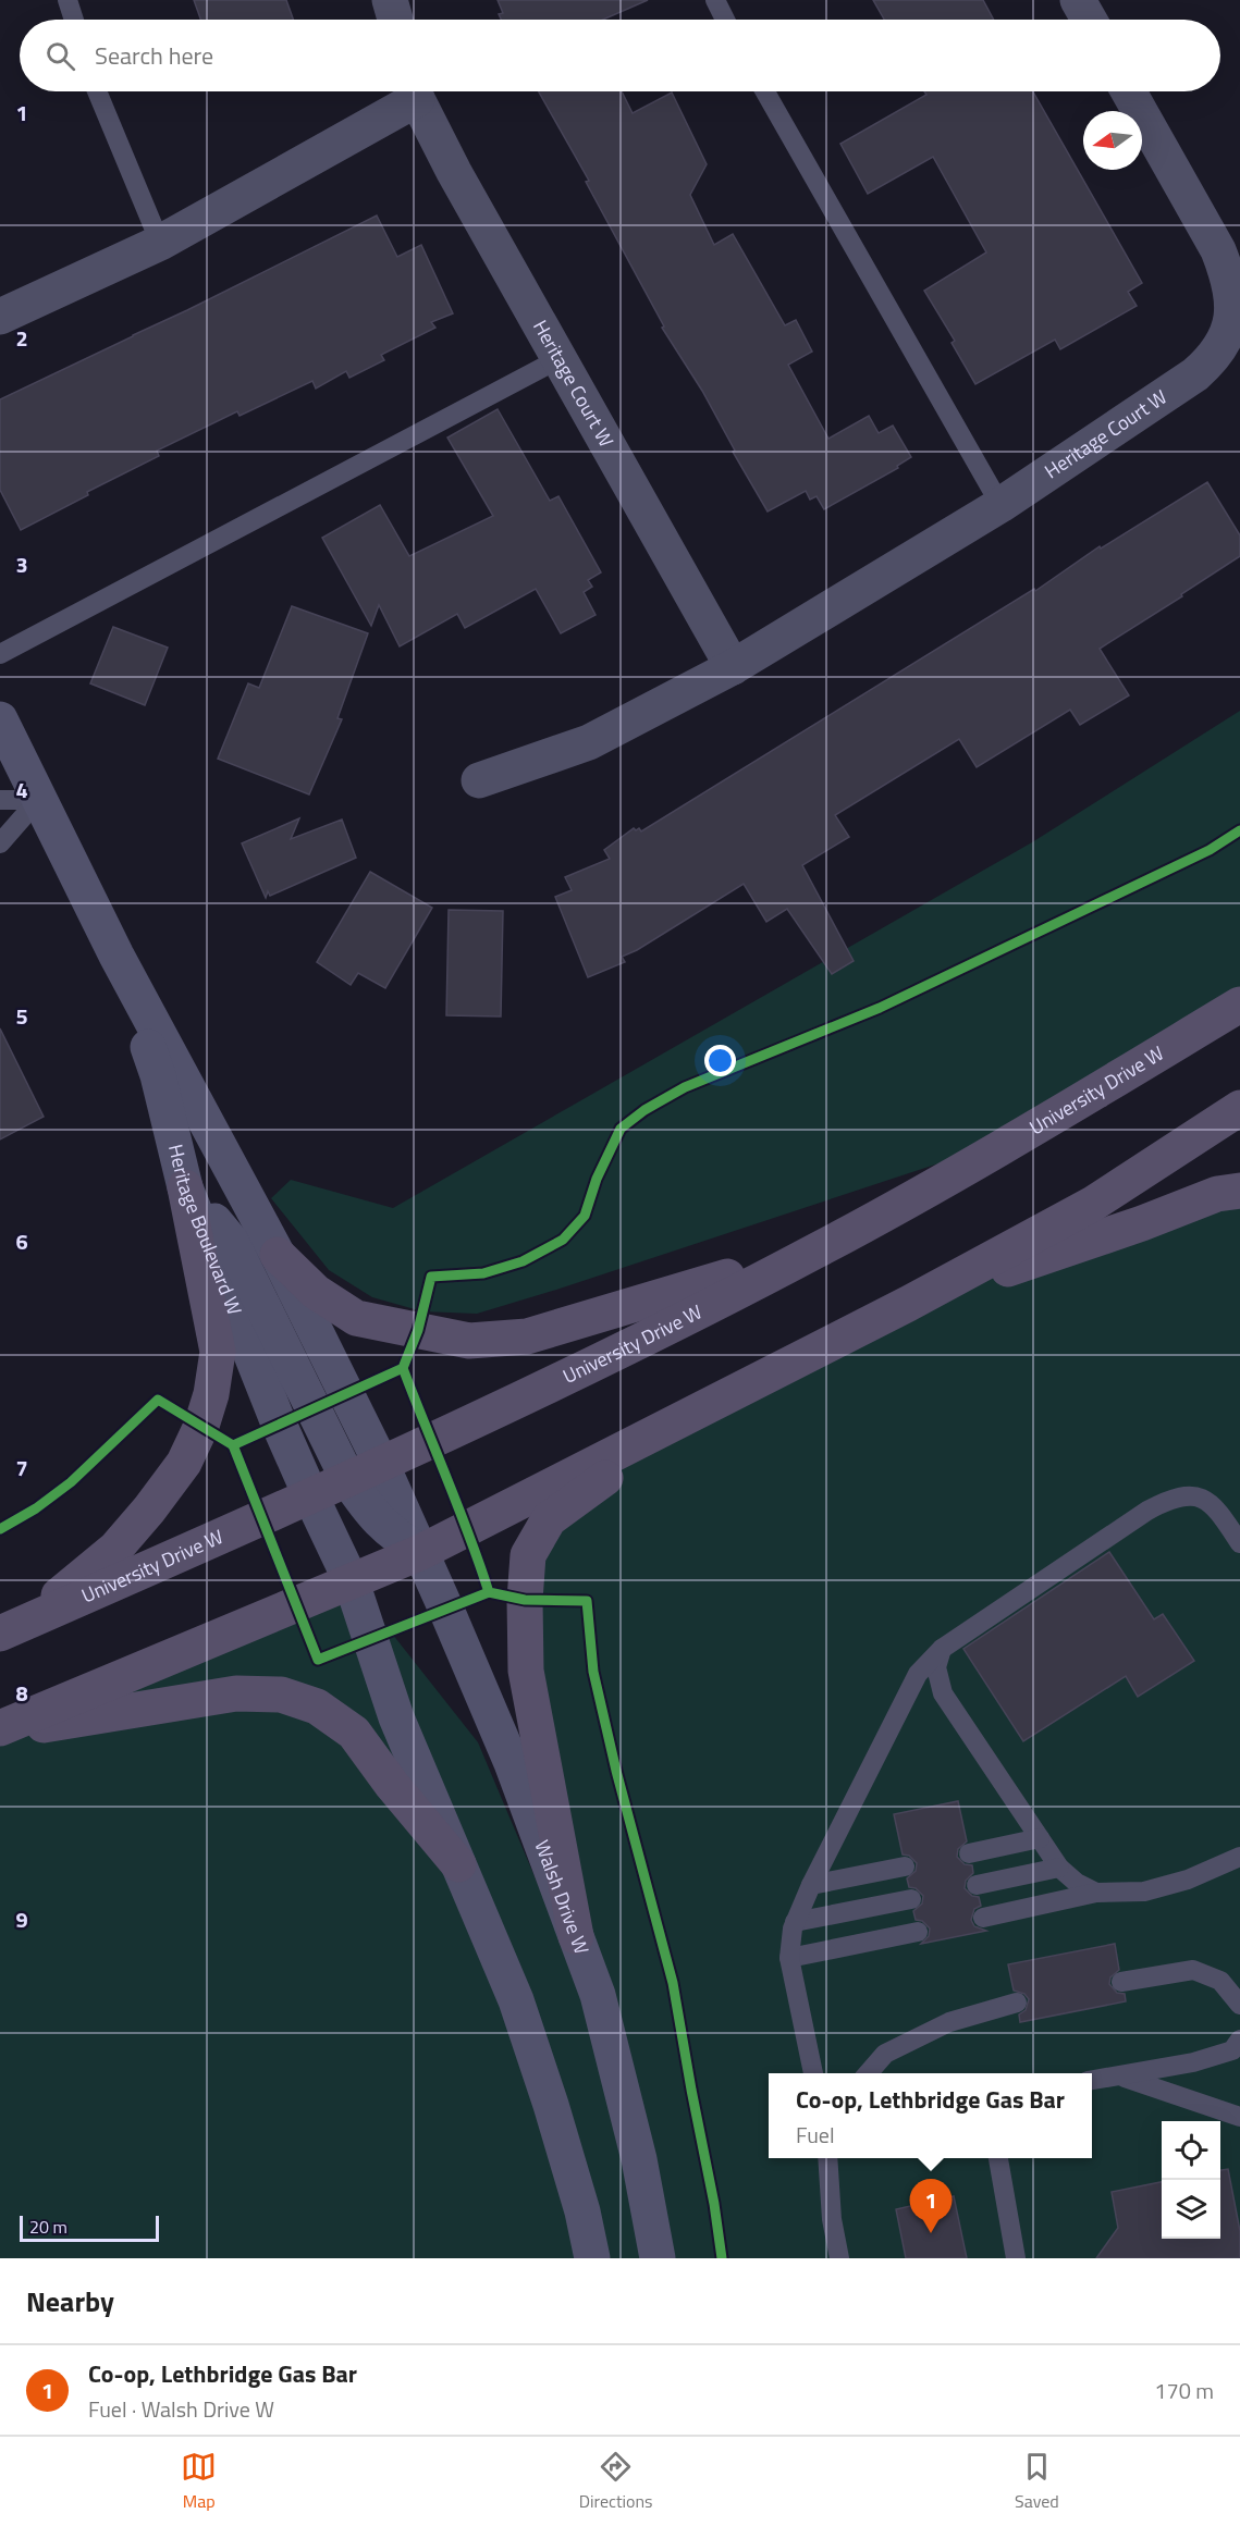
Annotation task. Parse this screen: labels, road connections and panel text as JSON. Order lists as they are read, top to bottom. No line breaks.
{"streets":{"main road":["University Drive W"],"street":["Heritage Court W","Heritage Boulevard W","Walsh Drive W"]},"crossings":[["University Drive W","Heritage Boulevard W"],["University Drive W","Walsh Drive W"],["Heritage Boulevard W","Walsh Drive W"]],"scale_bar":"20 m","north":"left","page":{"search":"Search here","popup":["Co-op, Lethbridge Gas Bar","Fuel"],"pins":"1","scale":"20 m","heading":"Nearby","list":[{"mark":"1","name":"Co-op, Lethbridge Gas Bar","note":"Fuel · Walsh Drive W","value":"170 m"}],"nav":["Map","Directions","Saved"]},"grid":{"rows":["1","2","3","4","5","6","7","8","9"]}}
